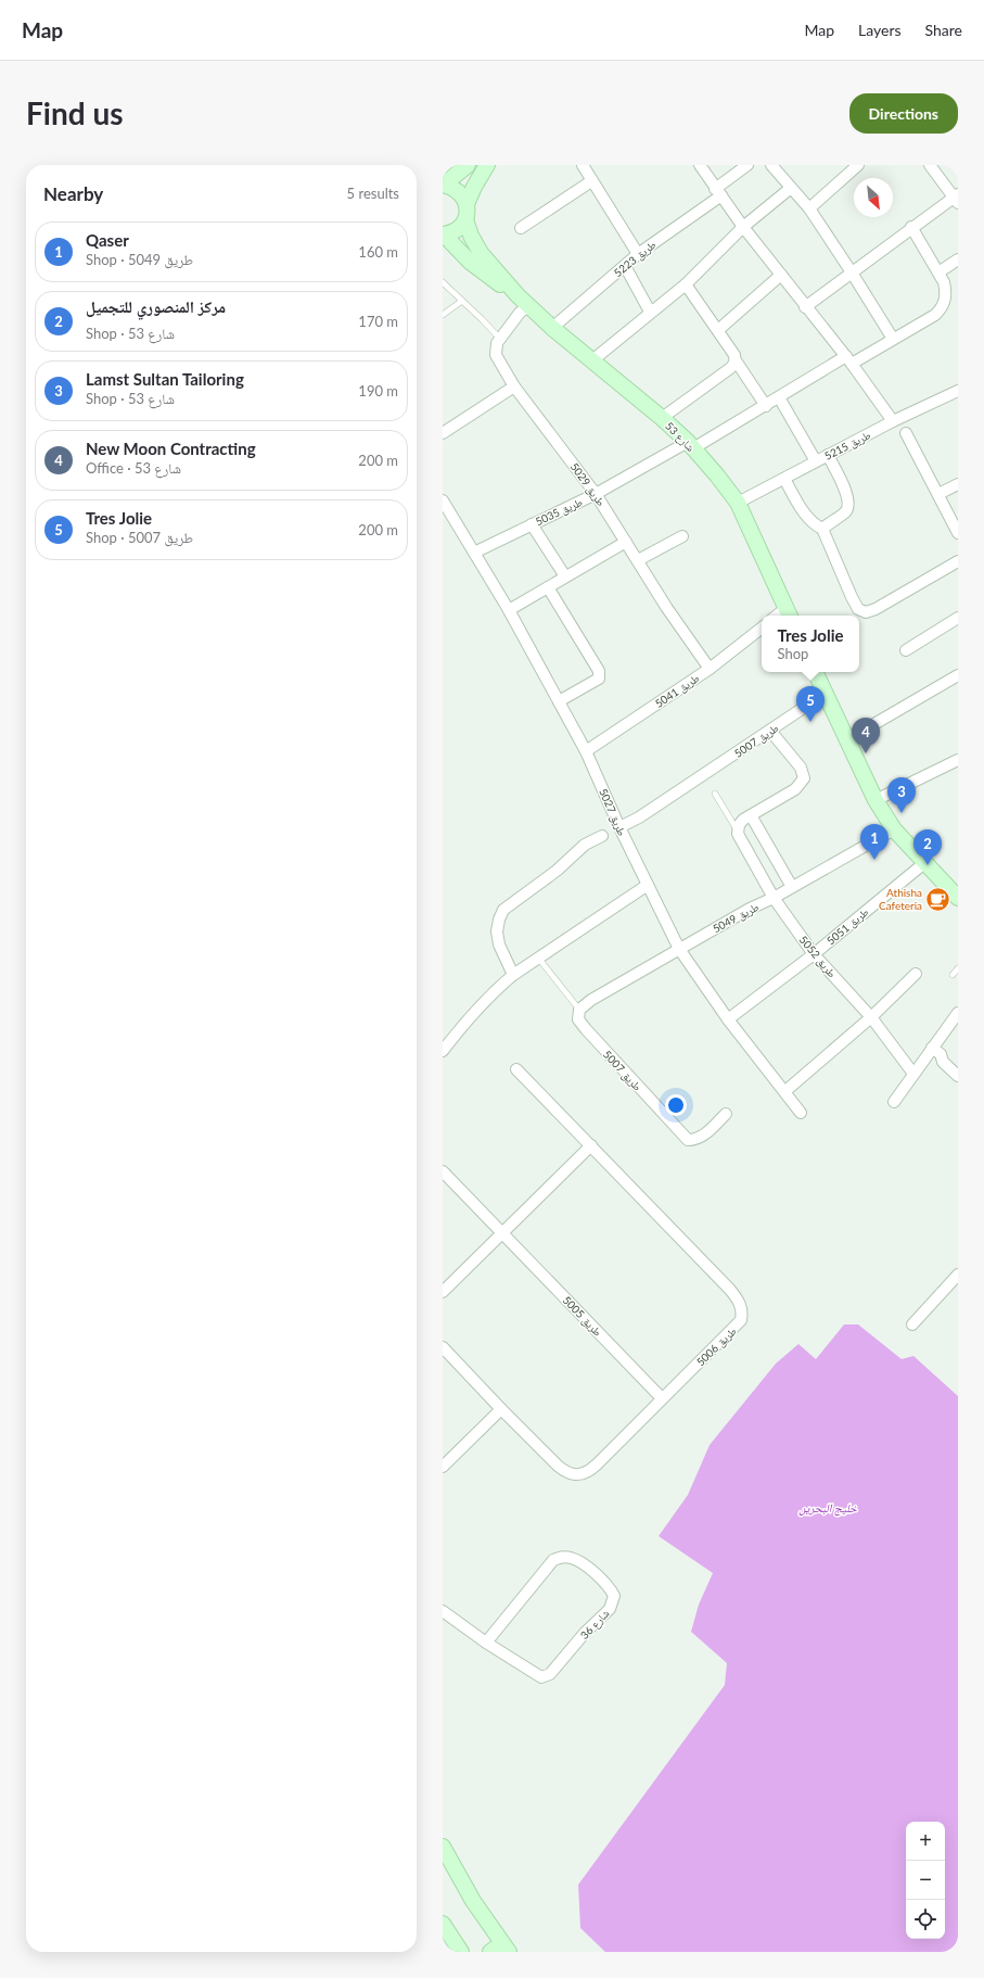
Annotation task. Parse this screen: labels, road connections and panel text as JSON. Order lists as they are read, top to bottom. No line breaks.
{"streets":{"street":["طريق 5223","شارع 53","طريق 5215","طريق 5029","طريق 5035","طريق 5041","طريق 5007","طريق 5027","طريق 5049","طريق 5051","طريق 5052","طريق 5005","طريق 5006","شارع 36"]},"crossings":[["طريق 5223","شارع 53"],["شارع 53","طريق 5215"],["شارع 53","طريق 5035"],["طريق 5029","طريق 5035"],["طريق 5029","طريق 5041"],["طريق 5035","طريق 5027"],["طريق 5041","طريق 5027"],["طريق 5007","طريق 5027"],["طريق 5007","طريق 5049"],["طريق 5027","طريق 5049"],["طريق 5027","طريق 5051"],["طريق 5049","طريق 5052"],["طريق 5051","طريق 5052"],["طريق 5005","طريق 5006"]],"water":["خليج البحرين"],"places":{"cafe":["Athisha Cafeteria"]},"north":"bottom right","page":{"header":"Map","nav":["Map","Layers","Share"],"buttons":"Directions","title":"Find us","heading":["Nearby","5 results"],"list":[{"mark":"1","name":"Qaser","note":"Shop · طريق 5049","value":"160 m"},{"mark":"2","name":"مركز المنصوري للتجميل","note":"Shop · شارع 53","value":"170 m"},{"mark":"3","name":"Lamst Sultan Tailoring","note":"Shop · شارع 53","value":"190 m"},{"mark":"4","name":"New Moon Contracting","note":"Office · شارع 53","value":"200 m"},{"mark":"5","name":"Tres Jolie","note":"Shop · طريق 5007","value":"200 m"}],"popup":["Tres Jolie","Shop"],"pins":["5","4","3","1","2"],"map_buttons":["+","−"]}}
